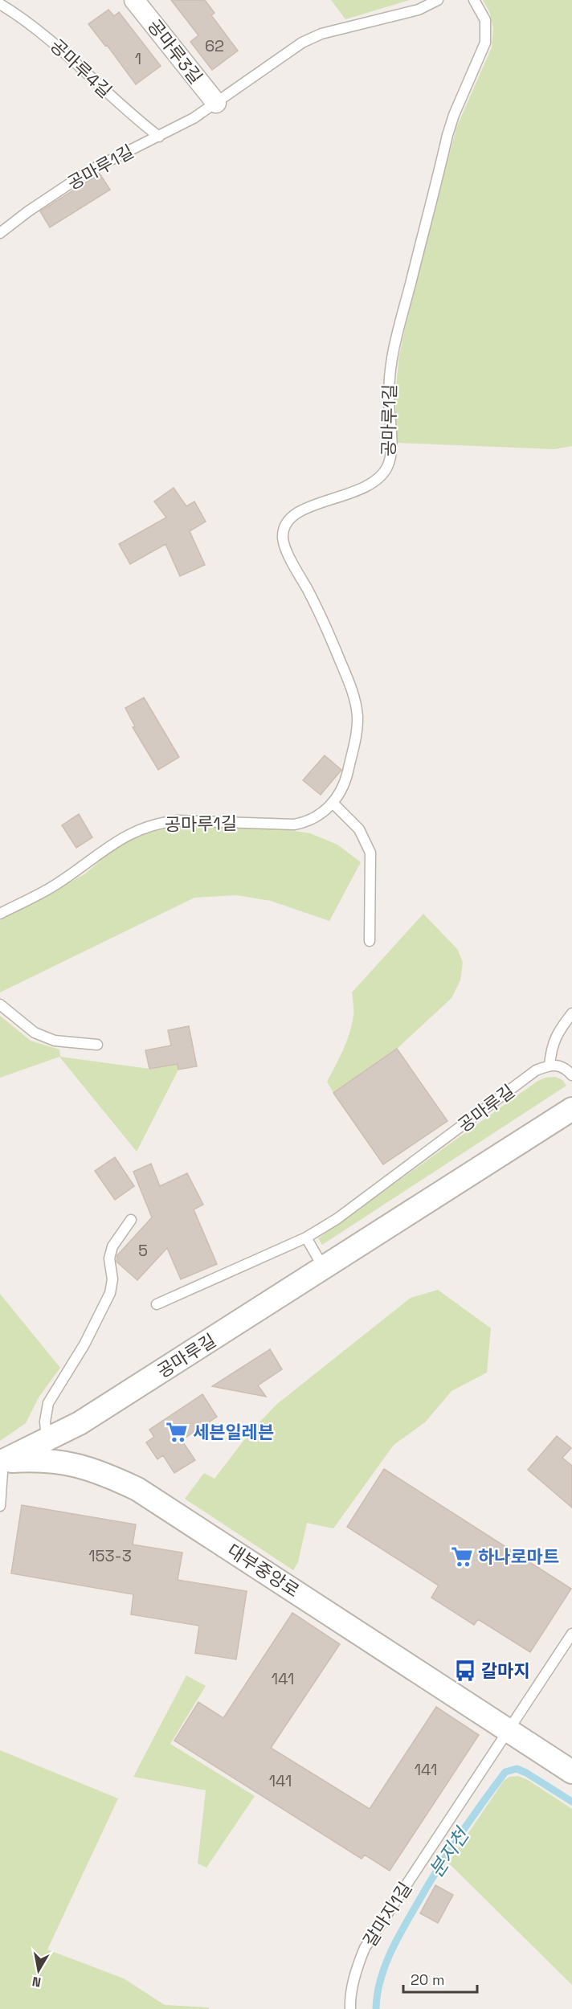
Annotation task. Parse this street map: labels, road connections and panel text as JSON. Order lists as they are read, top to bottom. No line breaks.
{"streets":{"street":["공마루3길","공마루길","대부중앙로"],"lane":["공마루4길","공마루1길","갈마지1길"]},"crossings":[["공마루3길","공마루1길"],["공마루4길","공마루1길"],["공마루길","대부중앙로"],["대부중앙로","갈마지1길"]],"water":["분지천"],"places":{"supermarket":["세븐일레븐","하나로마트"],"bus stop":["갈마지"]},"house_numbers":["62","1","5","153-3","141","141","141"],"scale_bar":"20 m","north":"bottom"}
